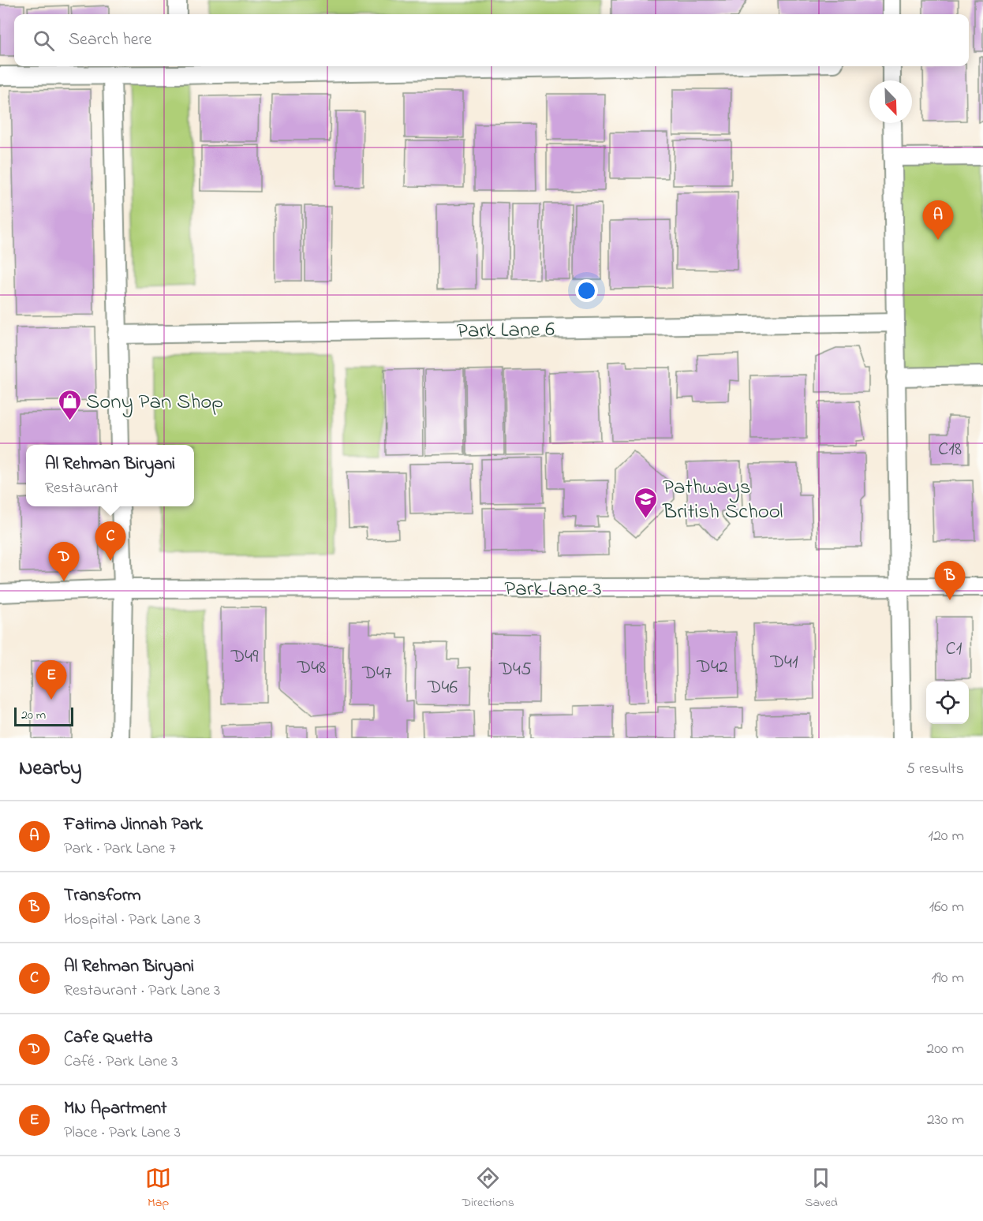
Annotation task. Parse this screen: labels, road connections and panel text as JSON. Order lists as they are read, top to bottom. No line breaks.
{"streets":{"street":["Park Lane 6","Park Lane 3"]},"places":{"shop":["Sony Pan Shop"],"school or university":["Pathways British School"]},"house_numbers":["C18","C1","D49","D41","D42","D48","D45","D47","D46"],"scale_bar":"20 m","north":"bottom right","page":{"search":"Search here","pins":["A","C","D","B","E"],"popup":["Al Rehman Biryani","Restaurant"],"scale":"20 m","heading":["Nearby","5 results"],"list":[{"mark":"A","name":"Fatima Jinnah Park","note":"Park · Park Lane 7","value":"120 m"},{"mark":"B","name":"Transform","note":"Hospital · Park Lane 3","value":"160 m"},{"mark":"C","name":"Al Rehman Biryani","note":"Restaurant · Park Lane 3","value":"190 m"},{"mark":"D","name":"Cafe Quetta","note":"Café · Park Lane 3","value":"200 m"},{"mark":"E","name":"MN Apartment","note":"Place · Park Lane 3","value":"230 m"}],"nav":["Map","Directions","Saved"]}}
